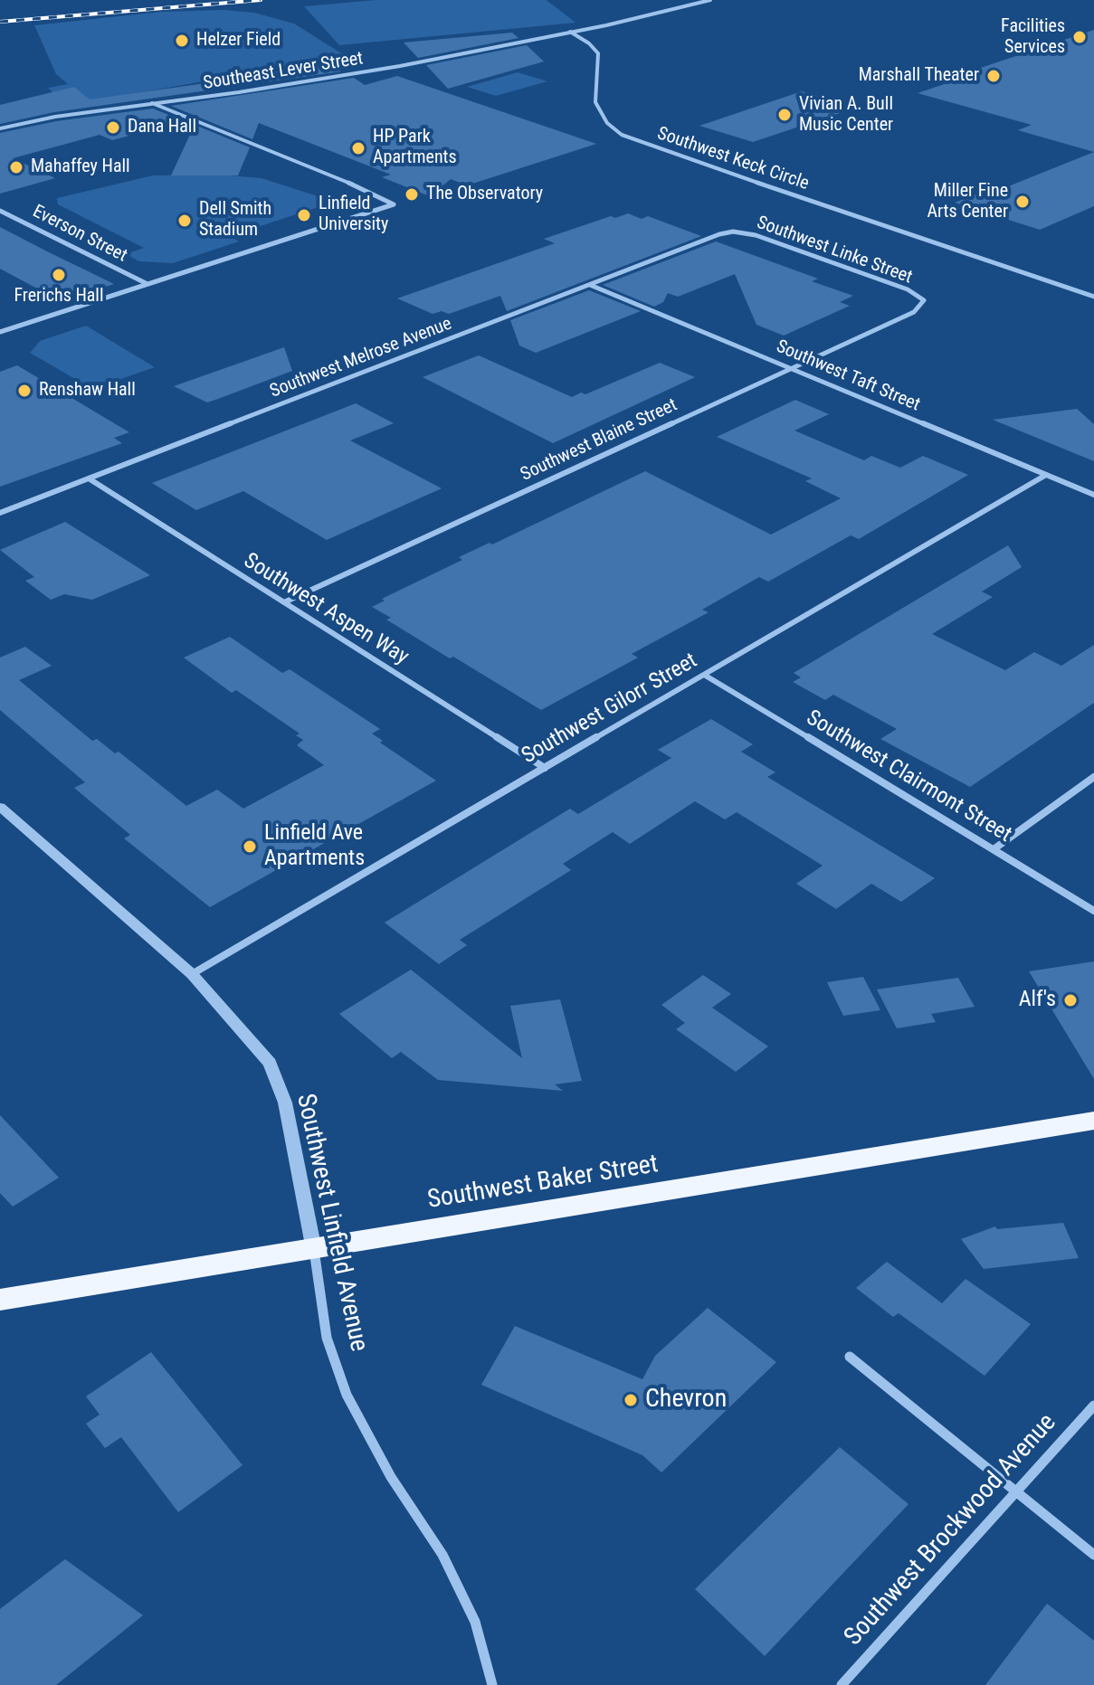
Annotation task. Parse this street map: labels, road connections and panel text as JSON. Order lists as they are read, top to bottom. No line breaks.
{"streets":{"highway":["Southwest Baker Street"],"street":["Southeast Lever Street","Southwest Keck Circle","Everson Street","Southwest Linke Street","Southwest Melrose Avenue","Southwest Taft Street","Southwest Blaine Street","Southwest Aspen Way","Southwest Gilorr Street","Southwest Clairmont Street","Southwest Linfield Avenue","Southwest Brockwood Avenue"]},"crossings":[["Southeast Lever Street","Southwest Keck Circle"],["Southwest Linke Street","Southwest Melrose Avenue"],["Southwest Linke Street","Southwest Blaine Street"],["Southwest Melrose Avenue","Southwest Taft Street"],["Southwest Melrose Avenue","Southwest Aspen Way"],["Southwest Taft Street","Southwest Blaine Street"],["Southwest Taft Street","Southwest Gilorr Street"],["Southwest Blaine Street","Southwest Aspen Way"],["Southwest Aspen Way","Southwest Gilorr Street"],["Southwest Gilorr Street","Southwest Clairmont Street"],["Southwest Gilorr Street","Southwest Linfield Avenue"],["Southwest Baker Street","Southwest Linfield Avenue"]],"places":["Facilities Services","Helzer Field","Marshall Theater","Vivian A. Bull Music Center","Dana Hall","HP Park Apartments","Mahaffey Hall","The Observatory","Miller Fine Arts Center","Linfield University","Dell Smith Stadium","Frerichs Hall","Renshaw Hall","Linfield Ave Apartments","Alf's","Chevron"]}
